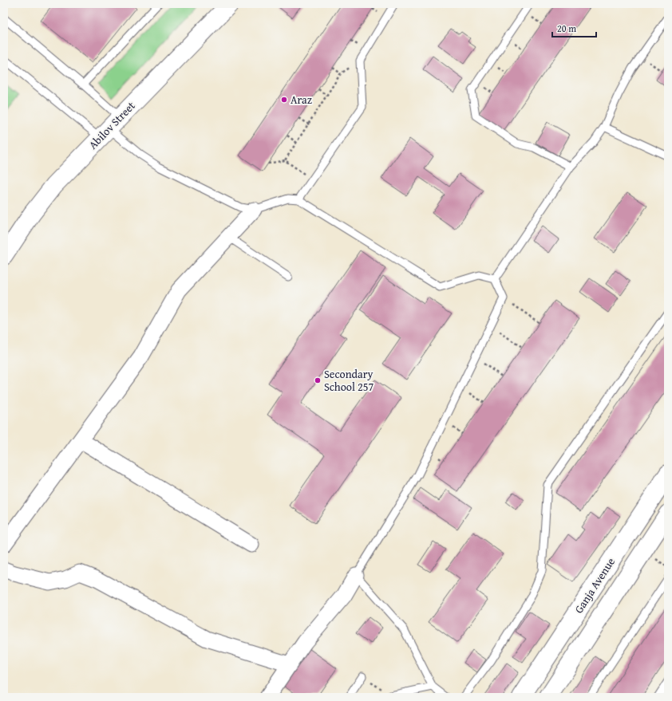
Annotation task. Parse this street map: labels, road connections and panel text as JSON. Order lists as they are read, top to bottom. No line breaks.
{"streets":{"main road":["Abilov Street","Ganja Avenue"]},"places":["Araz","Secondary School 257"],"scale_bar":"20 m"}
